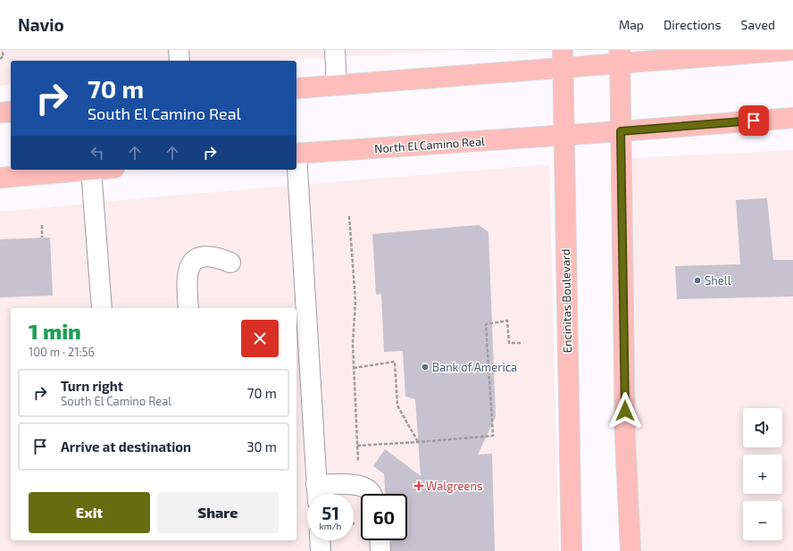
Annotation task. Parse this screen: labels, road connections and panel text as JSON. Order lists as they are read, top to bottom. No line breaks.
{"streets":{"main road":["North El Camino Real","Encinitas Boulevard"]},"crossings":[["North El Camino Real","Encinitas Boulevard"]],"places":{"other":["Shell","Bank of America"],"health":["Walgreens"]},"page":{"header":"Navio","nav":["Map","Directions","Saved"],"turn":["70 m","South El Camino Real"],"heading":["1 min","100 m · 21:56"],"list":[{"name":"Turn right","note":"South El Camino Real","value":"70 m"},{"name":"Arrive at destination","value":"30 m"}],"map_buttons":["+","−"],"buttons":["Exit","Share"],"speed":"51 km/h","limit":"60"}}
